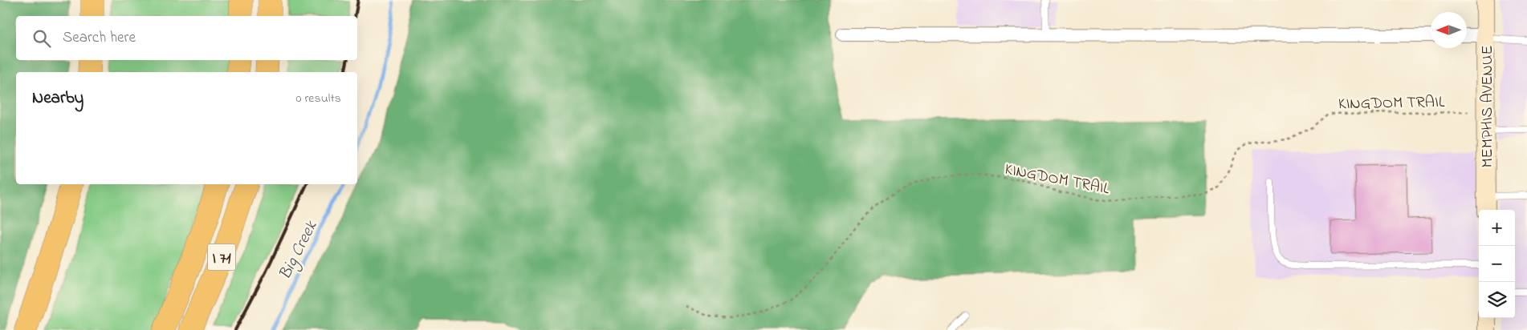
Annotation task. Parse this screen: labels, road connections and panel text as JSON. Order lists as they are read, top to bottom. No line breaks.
{"streets":{"highway":["I 71"],"main road":["MEMPHIS AVENUE"],"path":["KINGDOM TRAIL"]},"water":["Big Creek"],"north":"left","page":{"search":"Search here","heading":["Nearby","0 results"],"map_buttons":["+","−"]}}
